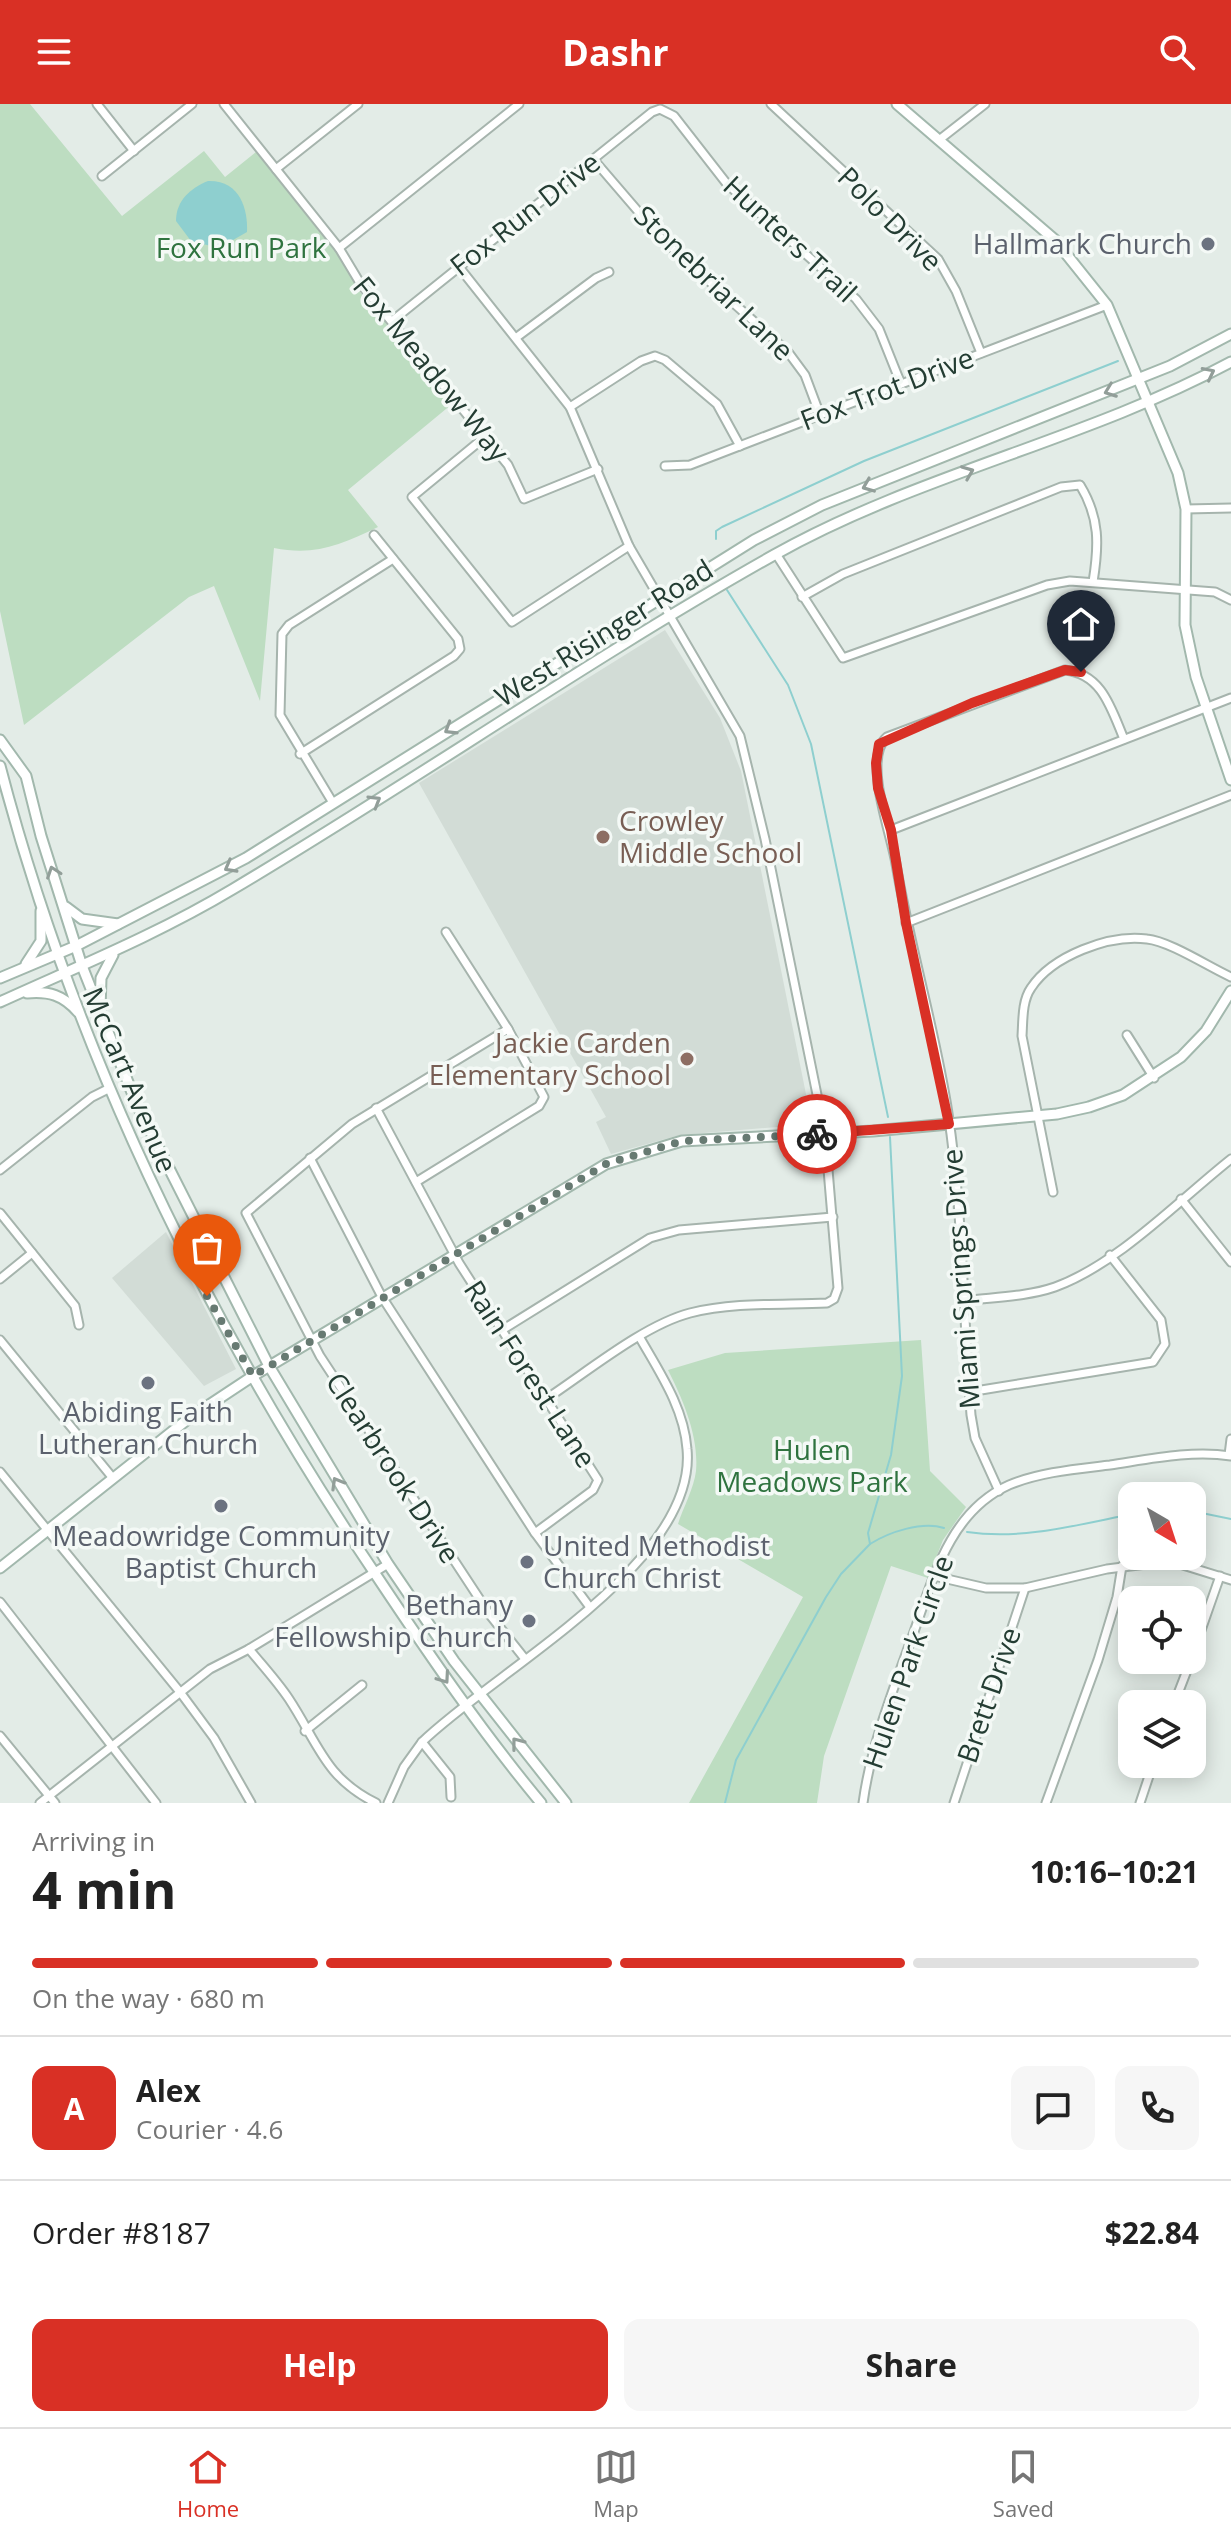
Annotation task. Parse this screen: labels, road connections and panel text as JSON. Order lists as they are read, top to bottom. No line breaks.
{"streets":{"main road":["West Risinger Road","McCart Avenue"],"street":["Fox Run Drive","Polo Drive","Hunters Trail","Stonebriar Lane","Fox Meadow Way","Fox Trot Drive","Miami Springs Drive","Rain Forest Lane","Clearbrook Drive","Hulen Park Circle","Brett Drive"]},"crossings":[["Fox Run Drive","Hunters Trail"],["Fox Run Drive","Stonebriar Lane"],["Fox Run Drive","Fox Meadow Way"],["Polo Drive","Fox Trot Drive"],["Hunters Trail","Fox Trot Drive"],["Stonebriar Lane","Fox Trot Drive"],["West Risinger Road","McCart Avenue"],["Miami Springs Drive","Hulen Park Circle"],["Rain Forest Lane","Clearbrook Drive"]],"parks":["Fox Run Park","Hulen Meadows Park"],"places":["Hallmark Church","Crowley Middle School","Jackie Carden Elementary School","Abiding Faith Lutheran Church","Meadowridge Community Baptist Church","United Methodist Church Christ","Bethany Fellowship Church"],"north":"bottom right","page":{"header":"Dashr","heading":["4 min","Arriving in","10:16–10:21"],"panel":["Alex","Courier · 4.6","Order #8187","$22.84"],"bar":"On the way · 680 m","round":"A","buttons":["Help","Share"],"tabs":["Home","Map","Saved"]}}
